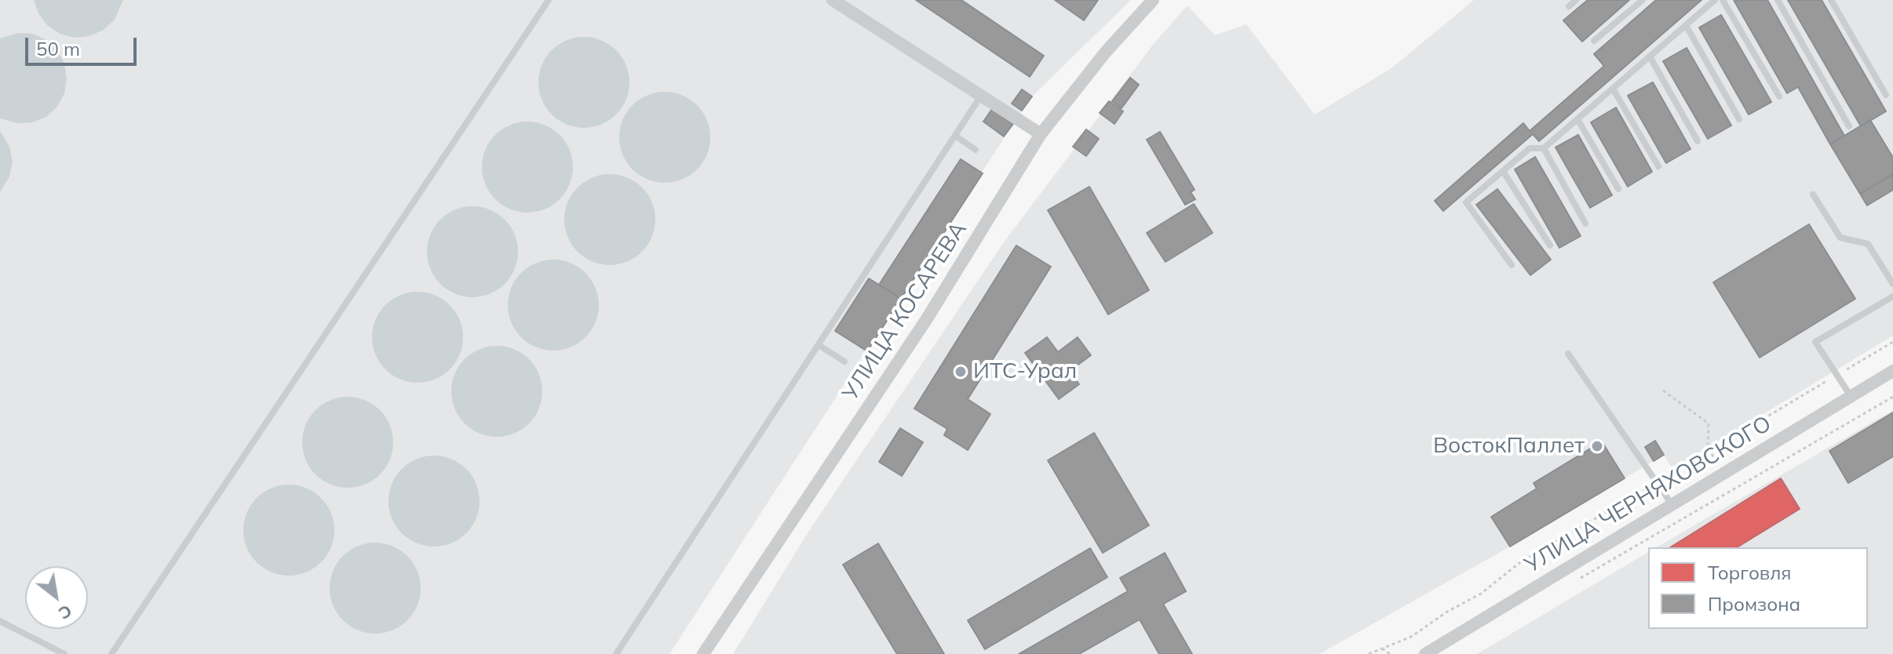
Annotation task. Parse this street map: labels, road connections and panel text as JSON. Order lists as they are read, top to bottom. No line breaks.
{"streets":{"street":["УЛИЦА КОСАРЕВА","УЛИЦА ЧЕРНЯХОВСКОГО"]},"places":["ИТС-Урал","ВостокПаллет"],"legend":["Торговля","Промзона"],"scale_bar":"50 m","north":"bottom right"}
